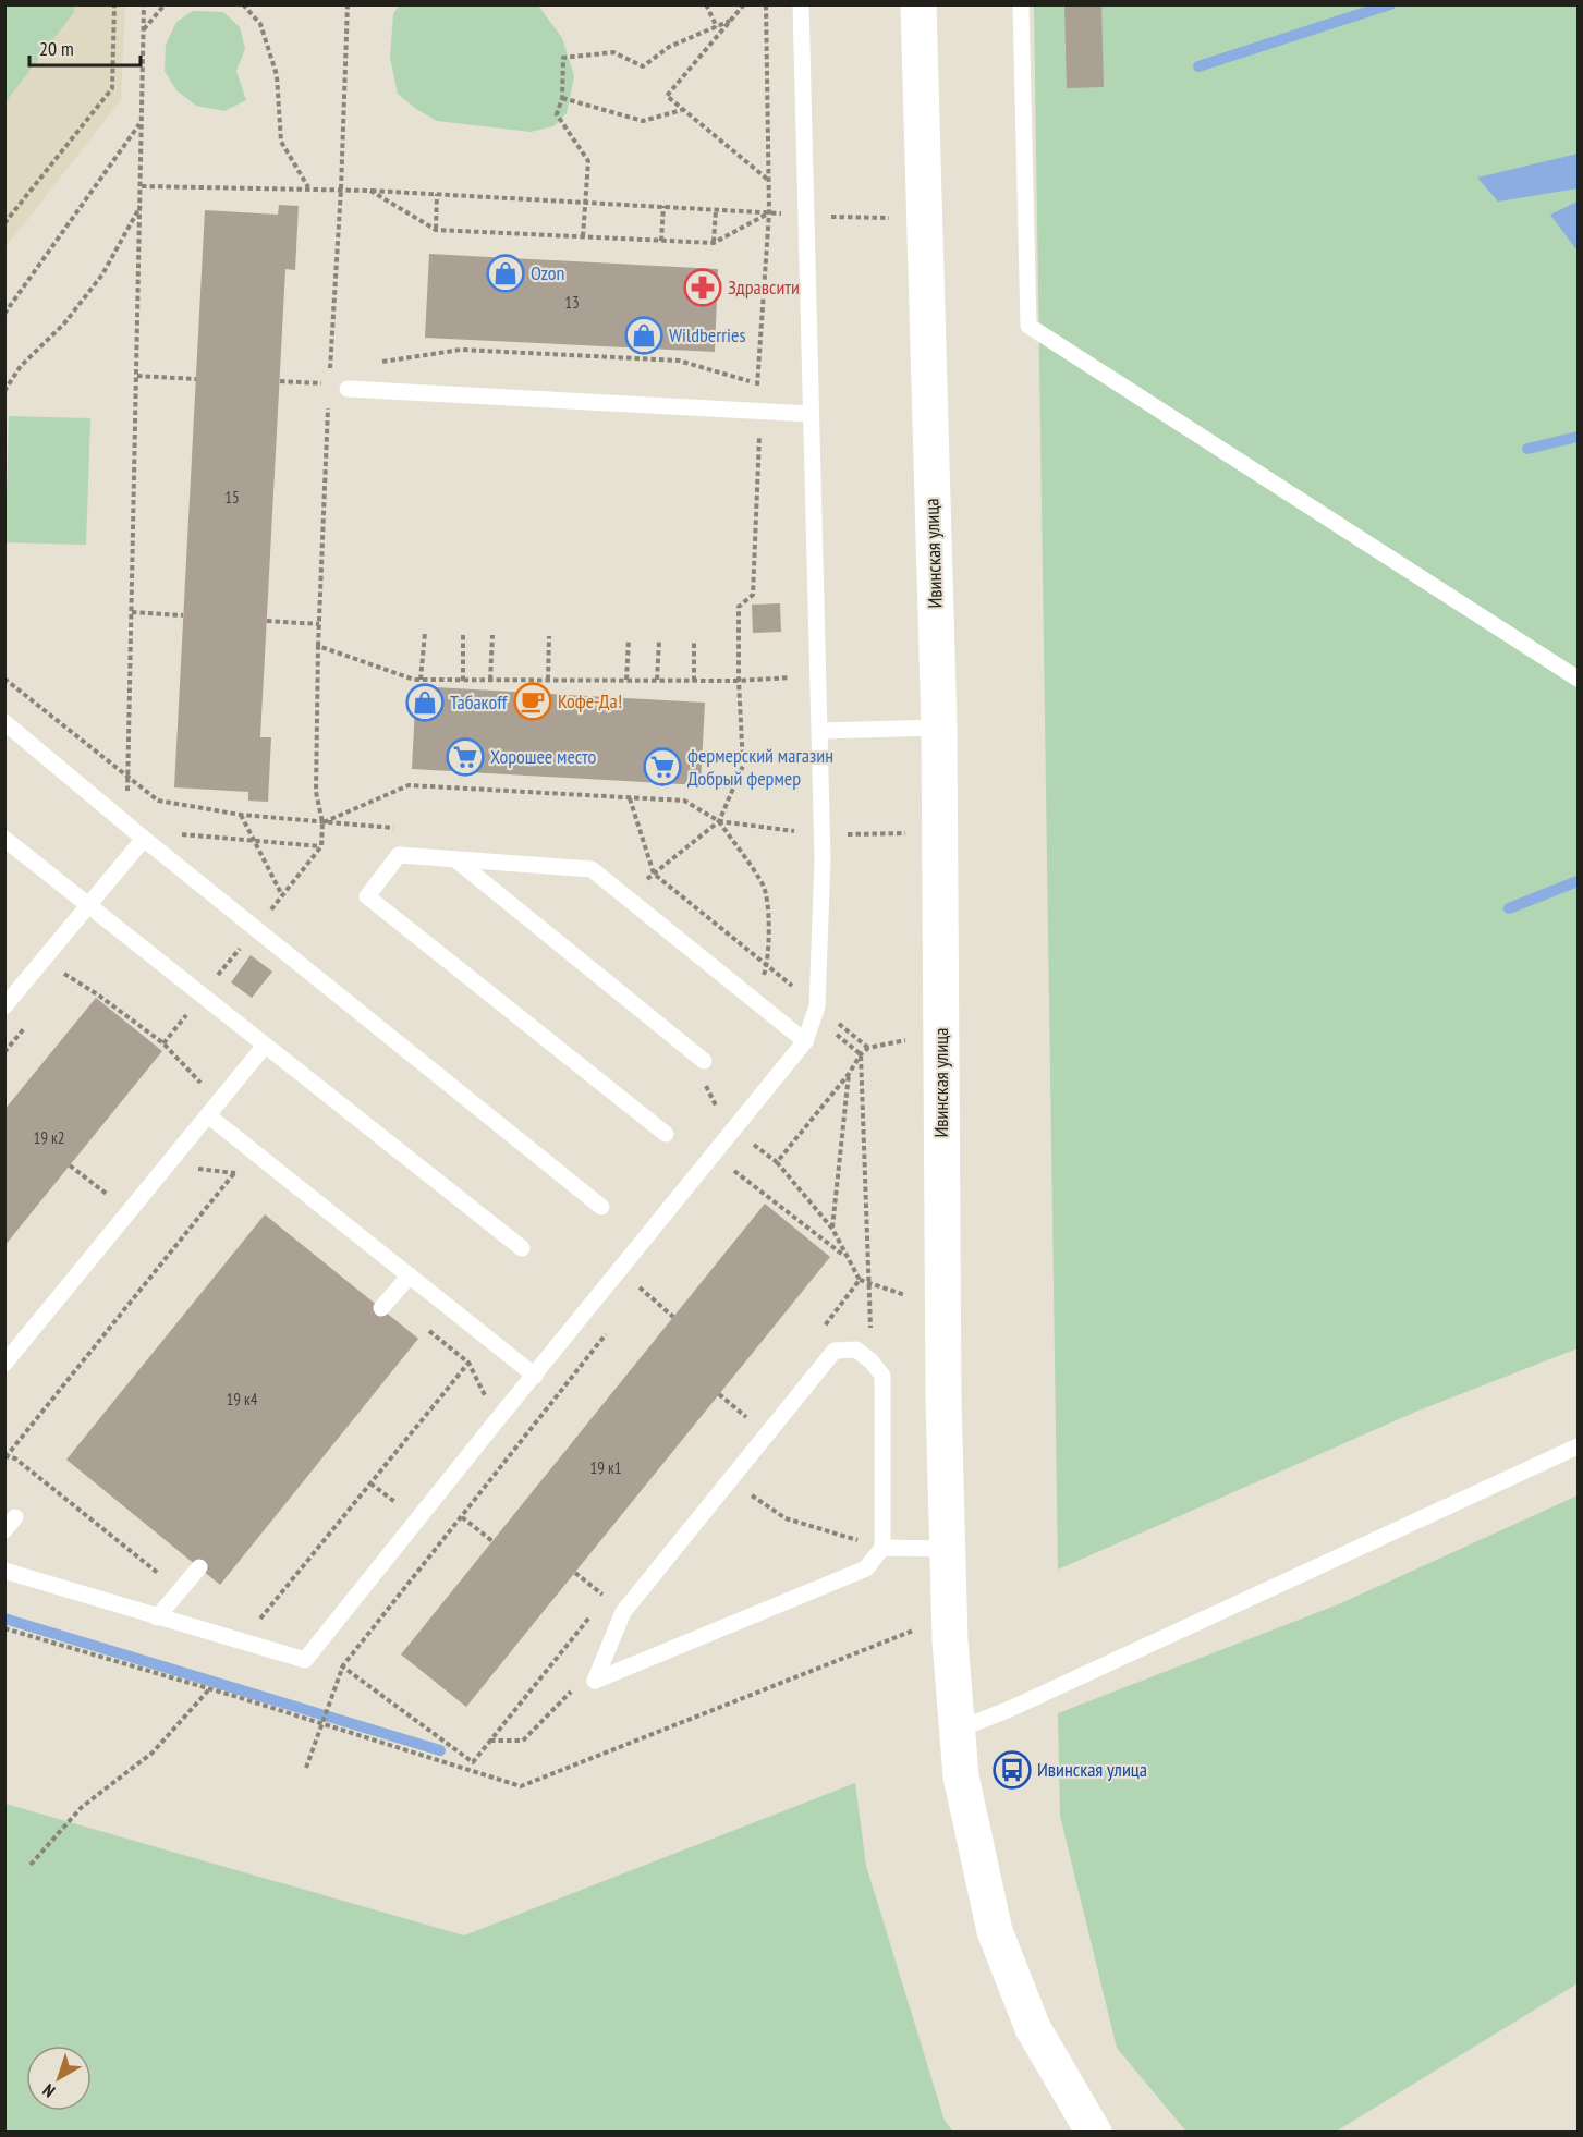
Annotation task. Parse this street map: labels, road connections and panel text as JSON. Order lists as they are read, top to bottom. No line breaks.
{"streets":{"street":["Ивинская улица"]},"places":{"shop":["Ozon","Wildberries","Табакoff"],"pharmacy":["Здравсити"],"cafe":["Кофе-Да!"],"supermarket":["Хорошее место","фермерский магазин Добрый фермер"],"bus stop":["Ивинская улица"]},"house_numbers":["13","15","19 к2","19 к4","19 к1"],"scale_bar":"20 m","north":"bottom left"}
